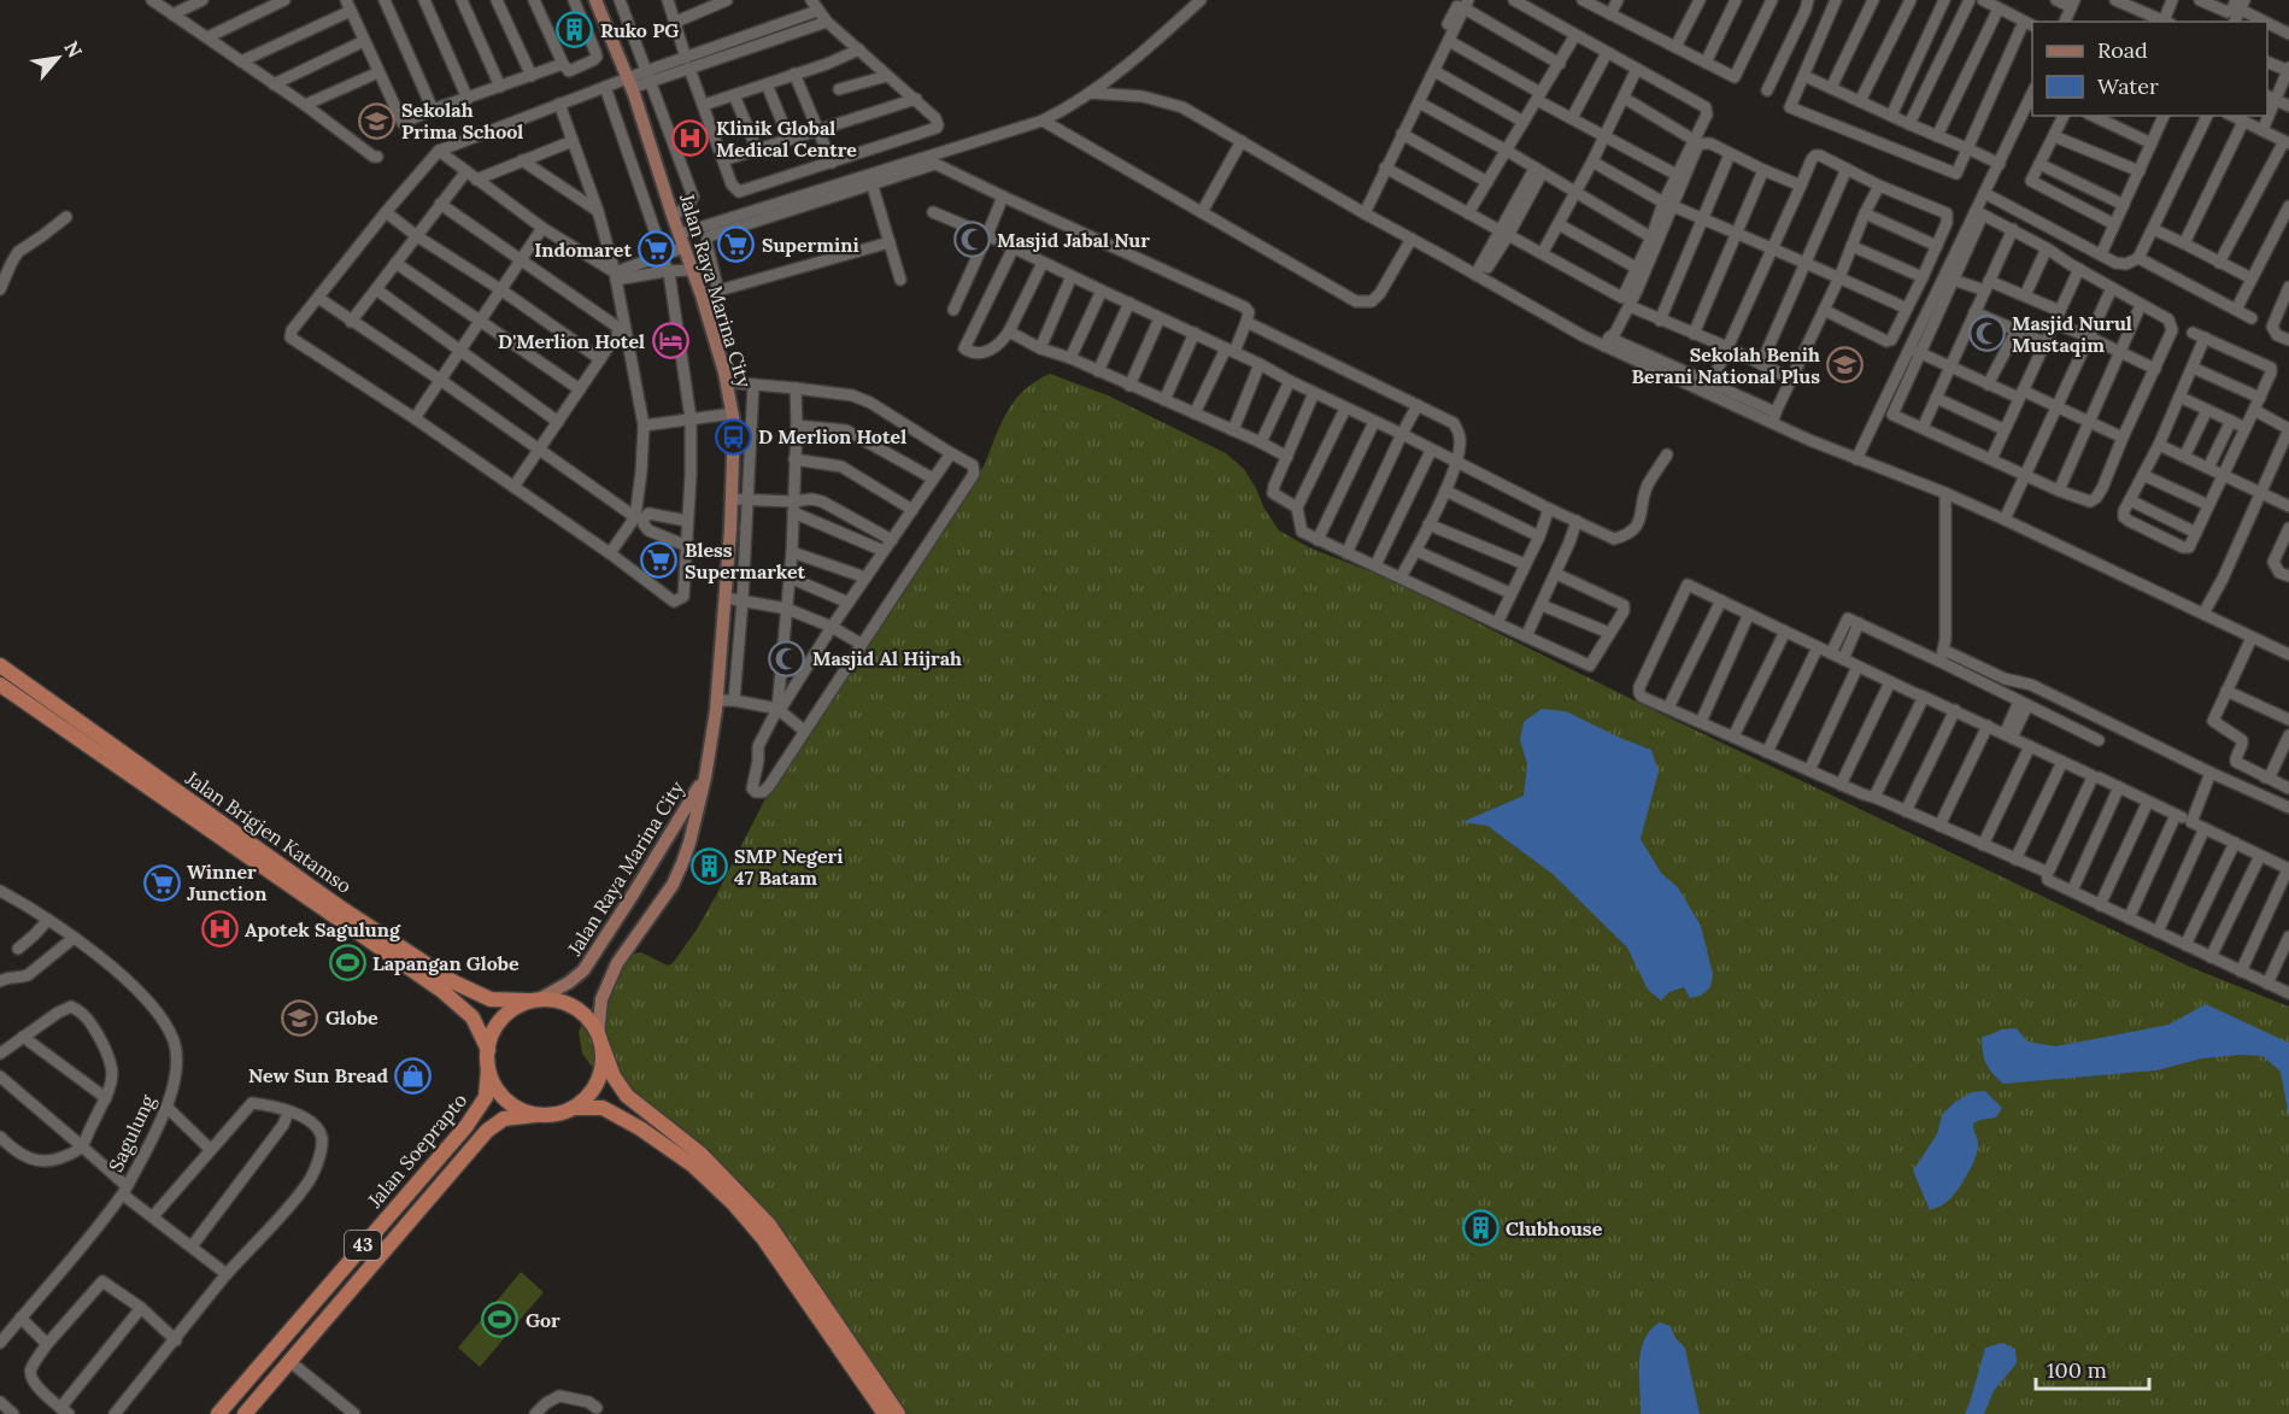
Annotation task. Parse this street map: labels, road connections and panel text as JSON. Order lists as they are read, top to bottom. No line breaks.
{"streets":{"highway":["Jalan Brigjen Katamso","Jalan Soeprapto","43"],"main road":["Jalan Raya Marina City"],"street":["Sagulung"]},"crossings":[["Jalan Raya Marina City","Jalan Brigjen Katamso"],["Jalan Raya Marina City","Jalan Soeprapto"],["Jalan Brigjen Katamso","Jalan Soeprapto"]],"places":{"building":["Ruko PG","SMP Negeri 47 Batam","Clubhouse"],"school or university":["Sekolah Prima School","Sekolah Benih Berani National Plus","Globe"],"hospital":["Klinik Global Medical Centre","Apotek Sagulung"],"mosque":["Masjid Jabal Nur","Masjid Nurul Mustaqim","Masjid Al Hijrah"],"supermarket":["Supermini","Indomaret","Bless Supermarket","Winner Junction"],"hotel":["D'Merlion Hotel"],"bus stop":["D Merlion Hotel"],"sports":["Lapangan Globe","Gor"],"shop":["New Sun Bread"]},"legend":["Road","Water"],"scale_bar":"100 m","north":"top right"}
